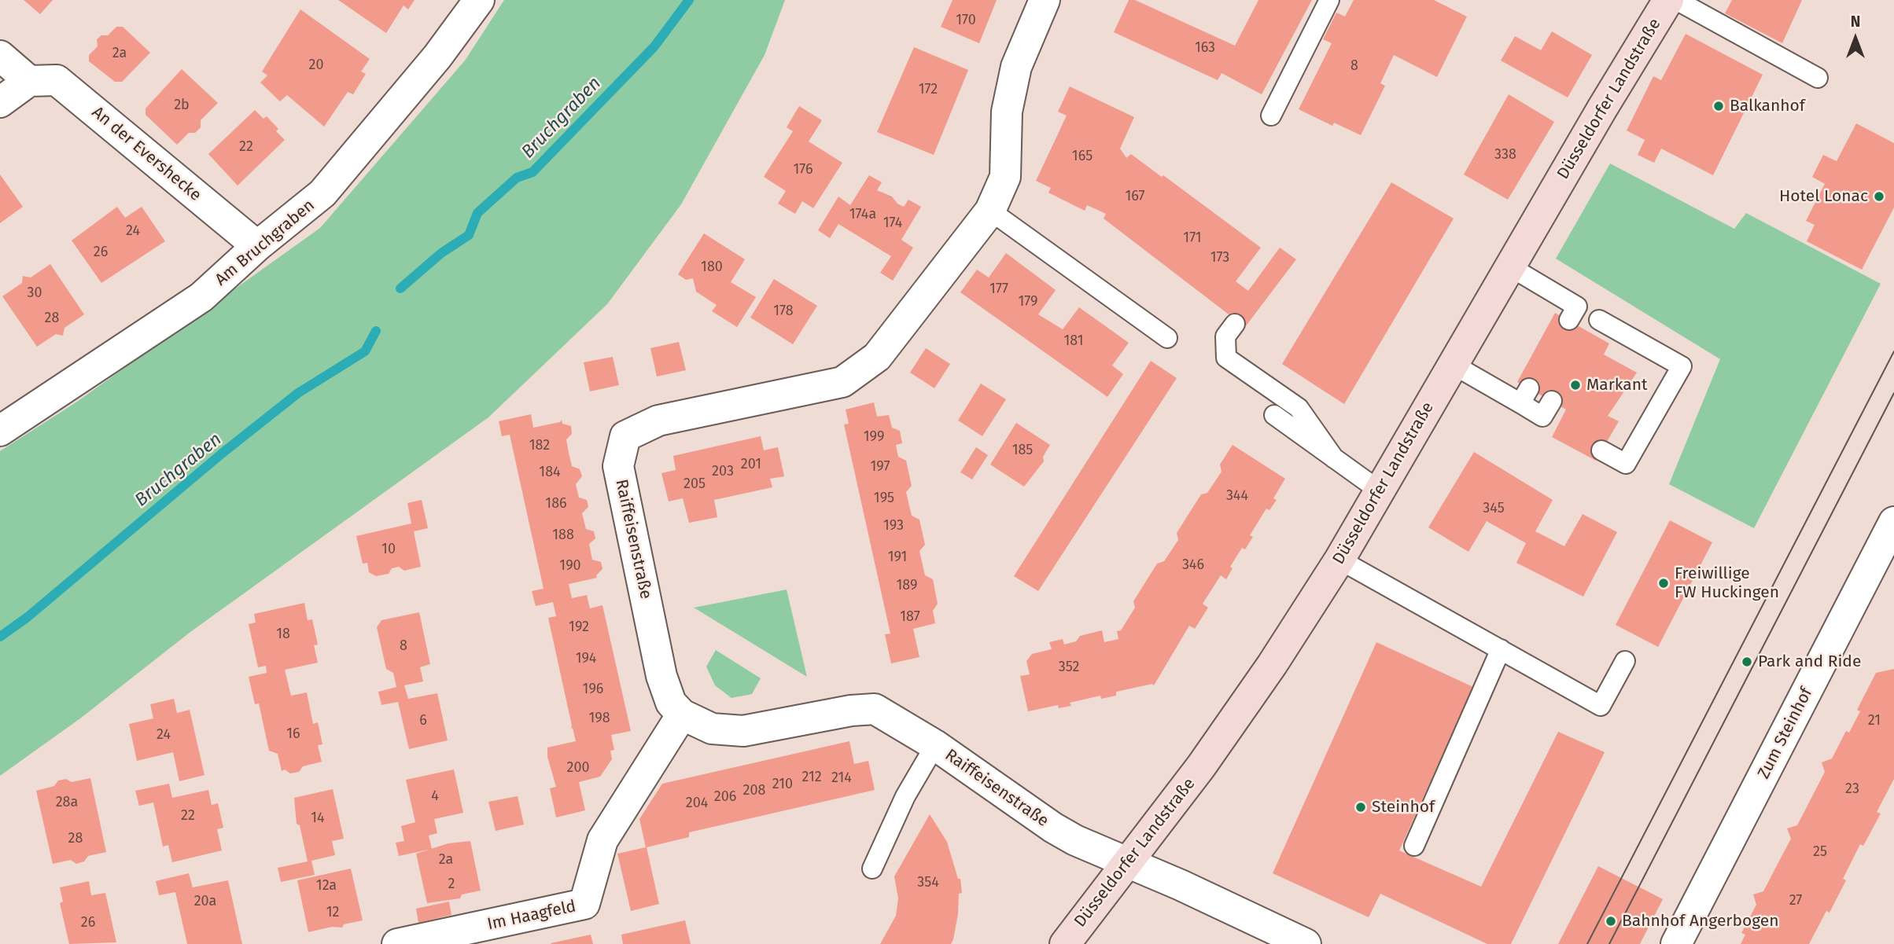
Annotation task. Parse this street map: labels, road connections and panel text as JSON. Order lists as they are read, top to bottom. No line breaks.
{"streets":{"main road":["Düsseldorfer Landstraße"],"street":["An der Evershecke","Am Bruchgraben","Raiffeisenstraße","Zum Steinhof","Im Haagfeld"]},"crossings":[["Düsseldorfer Landstraße","Raiffeisenstraße"],["An der Evershecke","Am Bruchgraben"],["Raiffeisenstraße","Im Haagfeld"]],"water":["Bruchgraben"],"places":["Balkanhof","Hotel Lonac","Markant","Freiwillige FW Huckingen","Park and Ride","Steinhof","Bahnhof Angerbogen"],"house_numbers":["170","163","2a","20","8","172","2b","22","338","165","176","167","174a","174","24","171","26","173","180","177","30","179","178","28","181","199","182","185","201","197","203","184","205","344","195","186","345","193","188","10","191","346","190","189","187","192","18","8","194","352","196","198","6","21","16","24","200","212","214","210","23","208","4","206","28a","204","22","14","28","25","2a","354","2","12a","27","20a","12","26"],"north":"top"}
